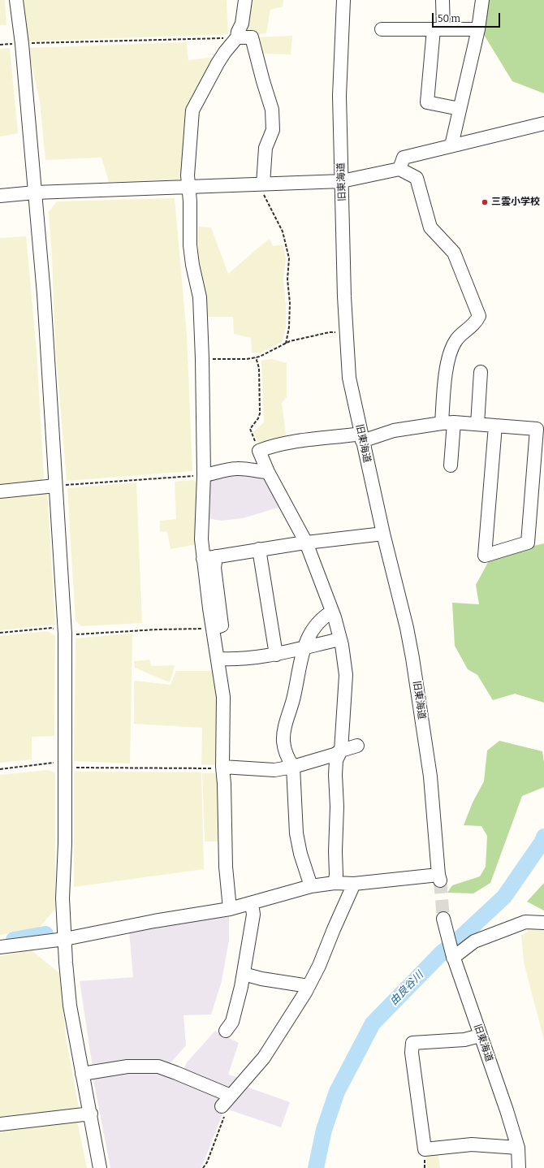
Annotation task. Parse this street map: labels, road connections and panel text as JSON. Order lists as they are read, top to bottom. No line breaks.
{"streets":{"street":["旧東海道"]},"water":["由良谷川"],"places":["三雲小学校"],"scale_bar":"50 m"}
